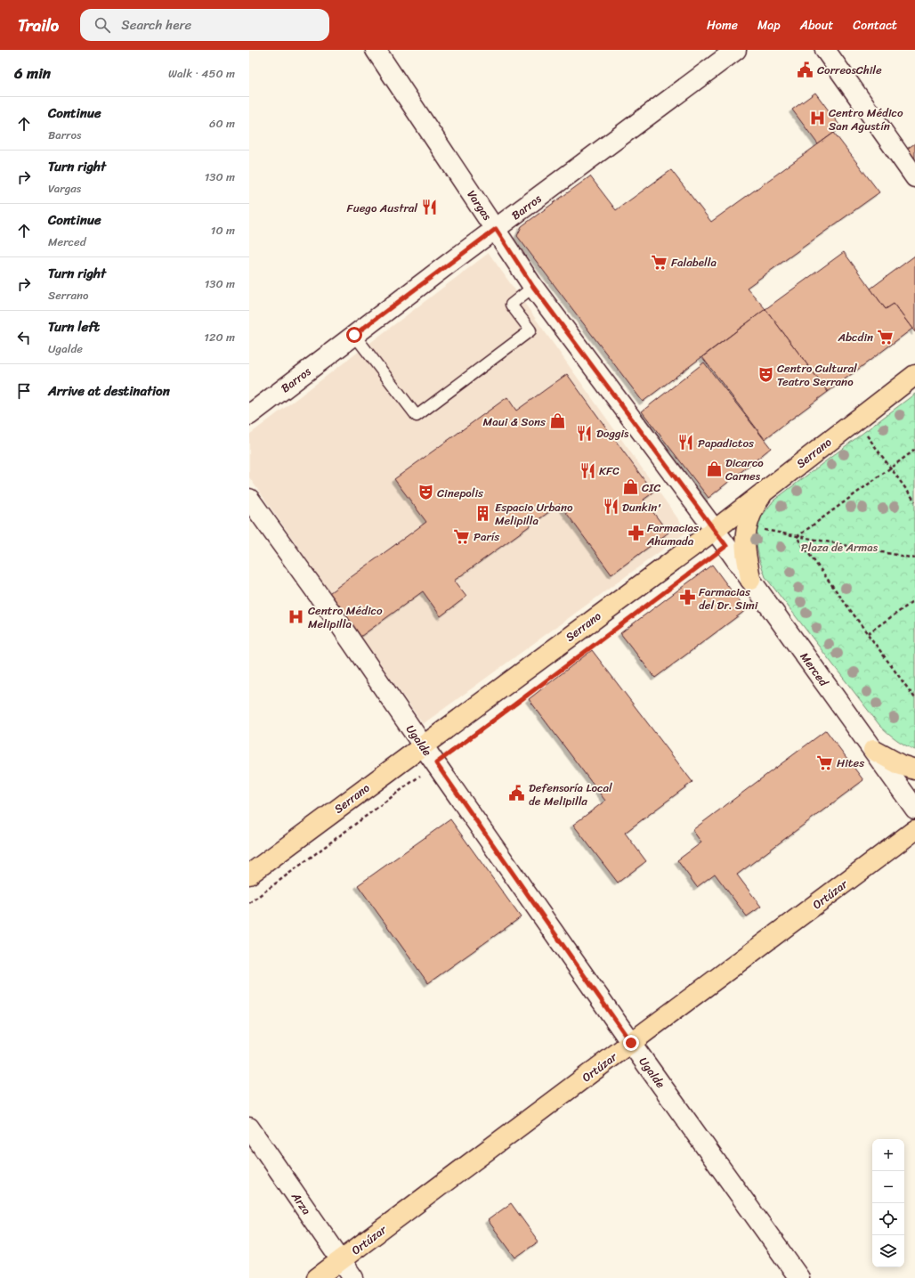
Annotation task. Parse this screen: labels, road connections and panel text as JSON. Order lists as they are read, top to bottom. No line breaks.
{"streets":{"main road":["Serrano","Ortúzar"],"street":["Vargas","Barros","Merced","Ugalde","Arza"]},"crossings":[["Vargas","Barros"],["Vargas","Serrano"],["Vargas","Merced"],["Serrano","Merced"],["Serrano","Ugalde"],["Ugalde","Ortúzar"],["Ortúzar","Arza"]],"parks":["Plaza de Armas"],"places":{"public building":["CorreosChile","Defensoría Local de Melipilla"],"hospital":["Centro Médico San Agustín","Centro Médico Melipilla"],"restaurant":["Fuego Austral","Doggis","Papadictos","KFC","Dunkin'"],"supermarket":["Falabella","Abcdin","París","Hites"],"theatre":["Centro Cultural Teatro Serrano","Cinepolis"],"shop":["Maui & Sons","Dicarco Carnes","CIC"],"building":["Espacio Urbano Melipilla"],"pharmacy":["Farmacias Ahumada","Farmacias del Dr. Simi"]},"page":{"header":"Trailo","search":"Search here","nav":["Home","Map","About","Contact"],"heading":["6 min","Walk · 450 m"],"list":[["Continue","Barros","60 m"],["Turn right","Vargas","130 m"],["Continue","Merced","10 m"],["Turn right","Serrano","130 m"],["Turn left","Ugalde","120 m"],"Arrive at destination"],"map_buttons":["+","−"]}}
